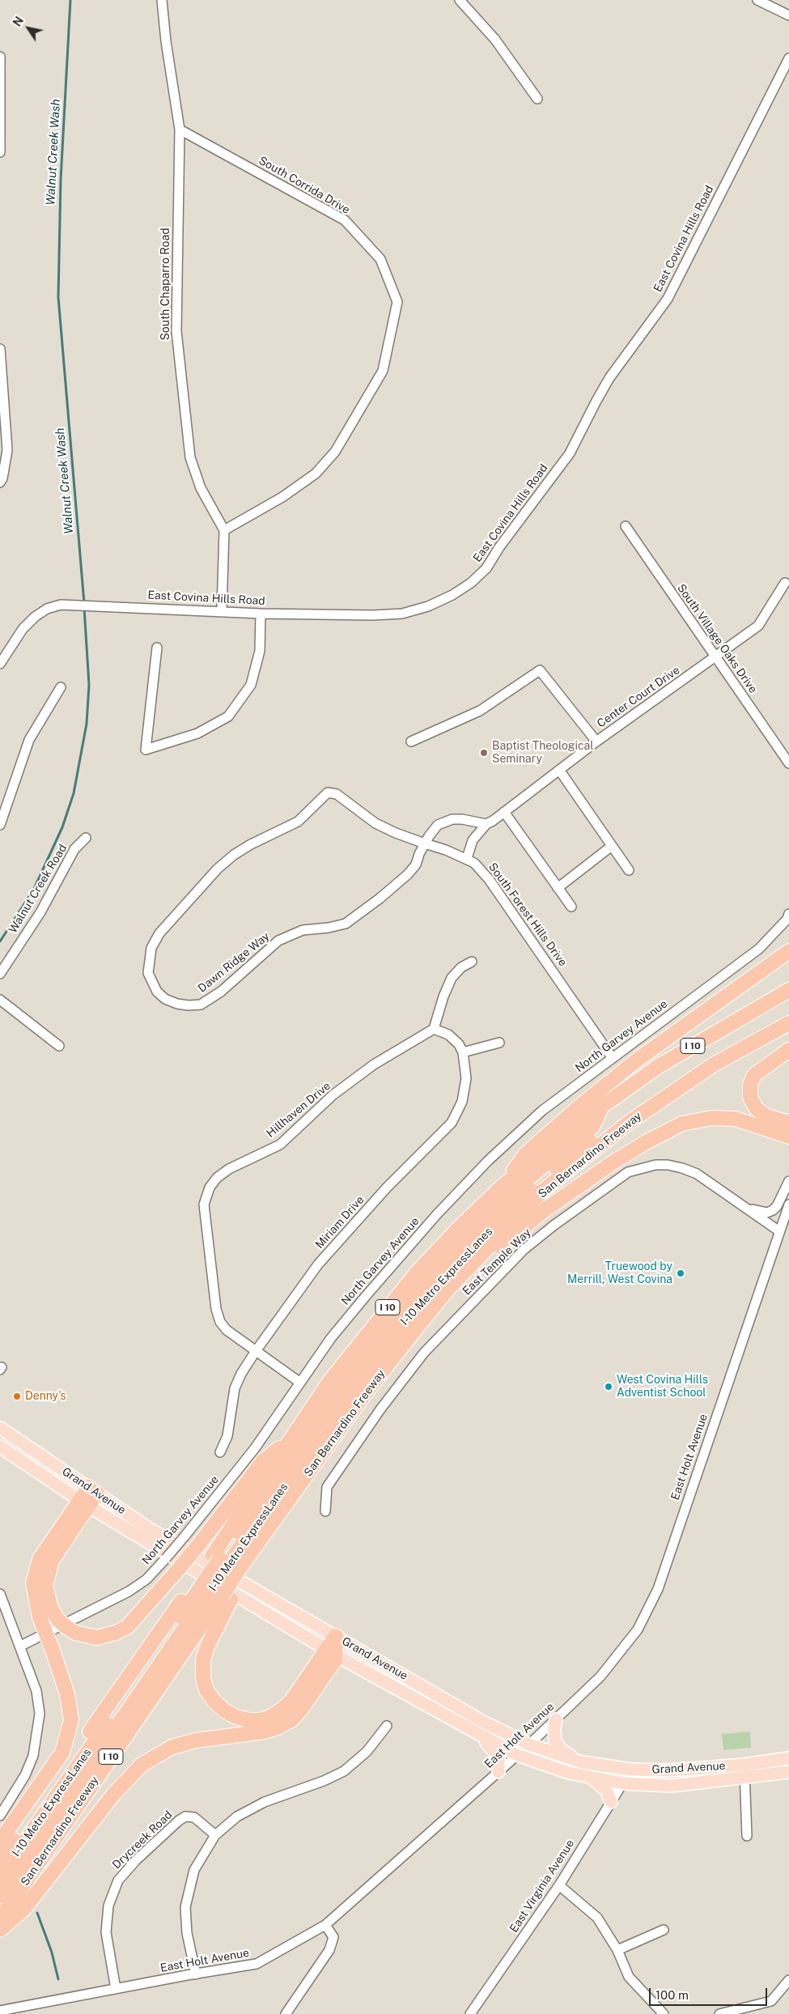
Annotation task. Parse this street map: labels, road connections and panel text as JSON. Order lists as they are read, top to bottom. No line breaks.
{"streets":{"highway":["I 10","San Bernardino Freeway","I-10 Metro ExpressLanes"],"main road":["Grand Avenue"],"street":["South Corrida Drive","East Covina Hills Road","South Chaparro Road","South Village Oaks Drive","Center Court Drive","Walnut Creek Road","South Forest Hills Drive","Dawn Ridge Way","North Garvey Avenue","Hillhaven Drive","Miriam Drive","East Temple Way","East Holt Avenue","Drycreek Road","East Virginia Avenue"]},"crossings":[["South Corrida Drive","South Chaparro Road"],["South Village Oaks Drive","Center Court Drive"],["Center Court Drive","South Forest Hills Drive"],["South Forest Hills Drive","Dawn Ridge Way"],["South Forest Hills Drive","North Garvey Avenue"],["North Garvey Avenue","Hillhaven Drive"],["Hillhaven Drive","Miriam Drive"],["San Bernardino Freeway","I-10 Metro ExpressLanes"],["East Temple Way","East Holt Avenue"],["East Holt Avenue","Grand Avenue"],["East Holt Avenue","Drycreek Road"],["Grand Avenue","East Virginia Avenue"]],"water":["Walnut Creek Wash"],"places":["Baptist Theological Seminary","Truewood by Merrill, West Covina","West Covina Hills Adventist School","Denny's"],"scale_bar":"100 m","north":"top left"}
